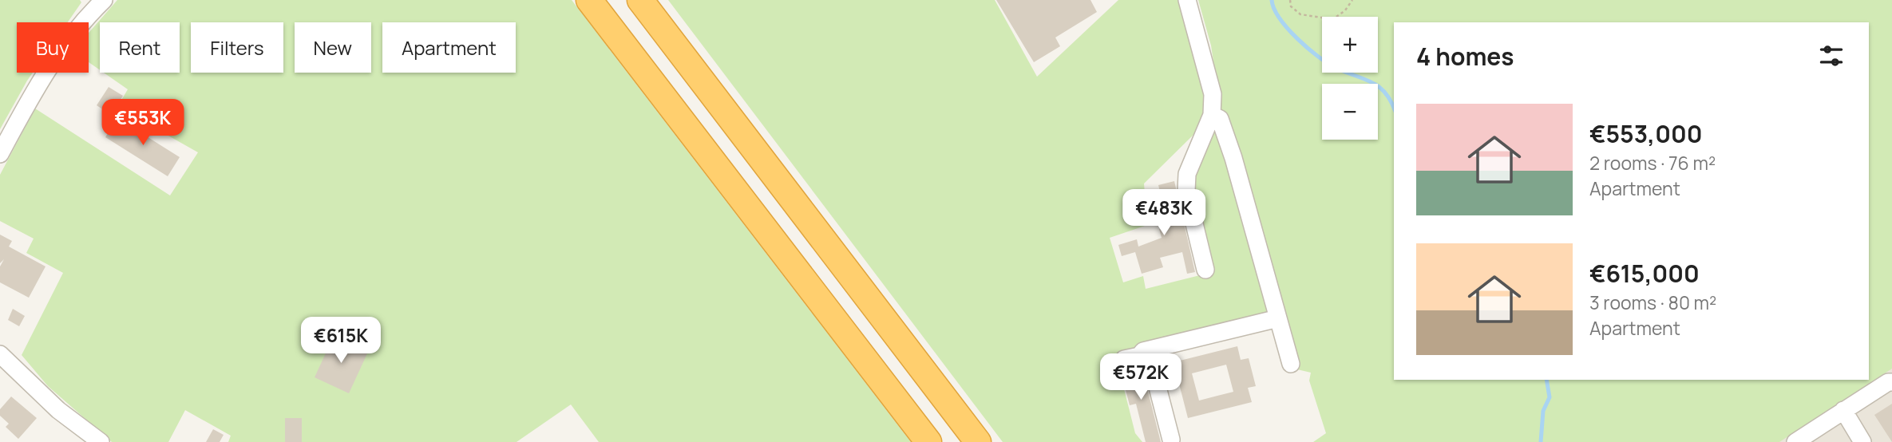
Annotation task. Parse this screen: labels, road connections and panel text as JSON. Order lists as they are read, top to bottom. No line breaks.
{"page":{"map_buttons":["+","−"],"chip":["Buy","Rent","Filters","New","Apartment"],"heading":"4 homes","list":[{"name":"€553,000","note":"2 rooms · 76 m² · Apartment"},{"name":"€615,000","note":"3 rooms · 80 m² · Apartment"}],"price":["€553K","€483K","€615K","€572K"]}}
